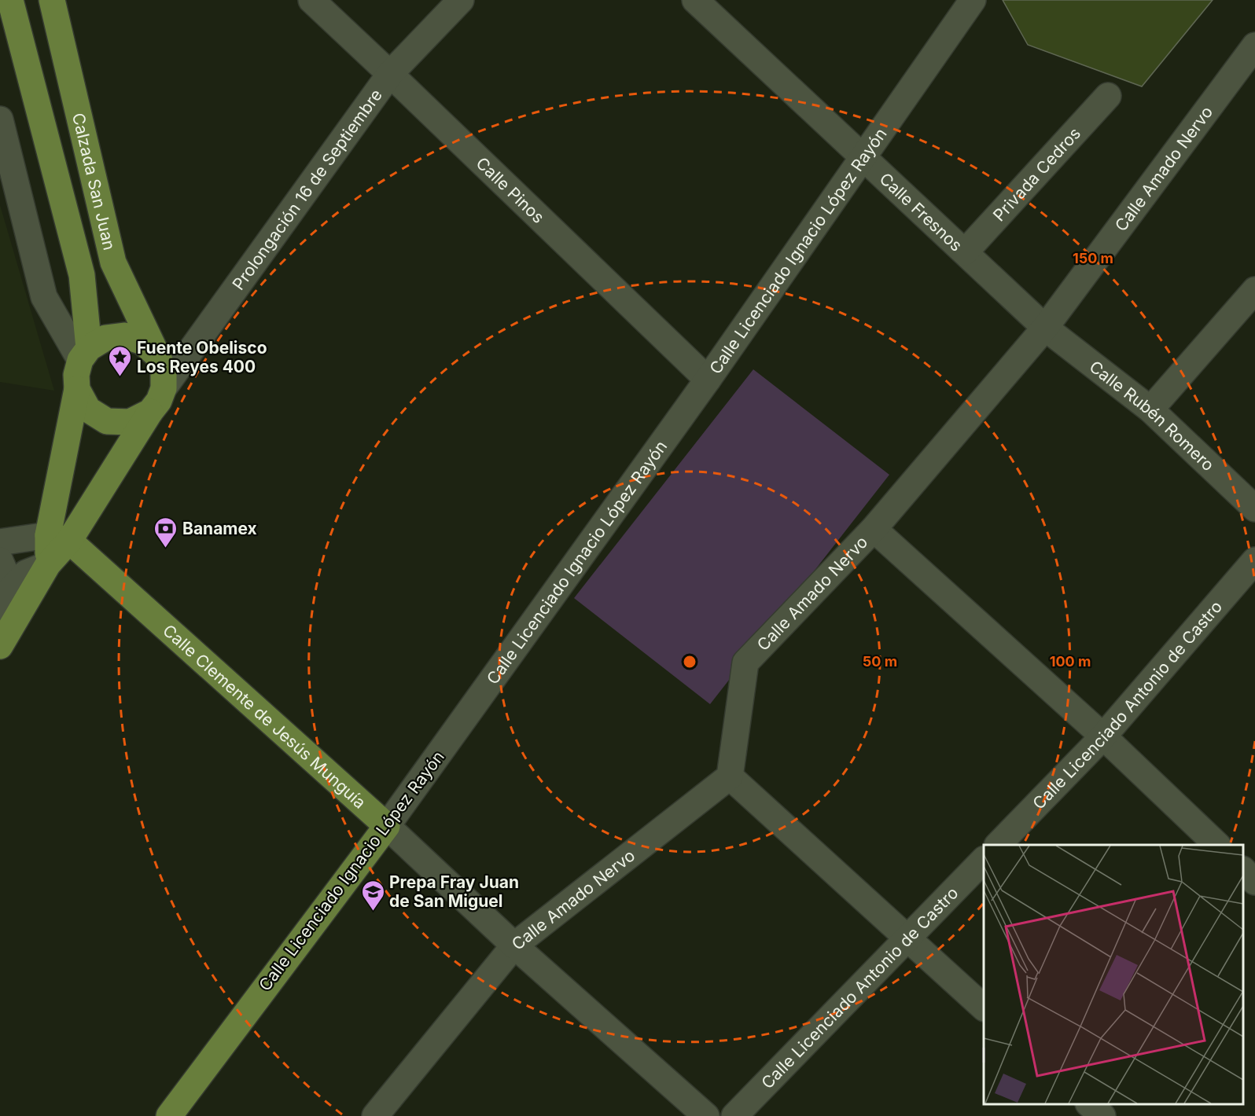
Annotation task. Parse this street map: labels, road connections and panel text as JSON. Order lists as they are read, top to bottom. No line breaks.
{"streets":{"main road":["Calzada San Juan","Calle Licenciado Ignacio López Rayón","Calle Clemente de Jesús Munguía"],"street":["Calle Amado Nervo","Privada Cedros","Prolongación 16 de Septiembre","Calle Pinos","Calle Fresnos","Calle Rubén Romero","Calle Licenciado Antonio de Castro"]},"crossings":[["Calle Amado Nervo","Calle Fresnos"],["Calle Amado Nervo","Calle Rubén Romero"],["Calle Amado Nervo","Calle Clemente de Jesús Munguía"],["Privada Cedros","Calle Fresnos"],["Calzada San Juan","Prolongación 16 de Septiembre"],["Prolongación 16 de Septiembre","Calle Pinos"],["Calle Pinos","Calle Licenciado Ignacio López Rayón"],["Calle Fresnos","Calle Licenciado Ignacio López Rayón"],["Calle Fresnos","Calle Rubén Romero"],["Calle Licenciado Ignacio López Rayón","Calle Clemente de Jesús Munguía"]],"places":{"place":["Fuente Obelisco Los Reyes 400"],"bank":["Banamex"],"school or university":["Prepa Fray Juan de San Miguel"]},"rings":["150 m","50 m","100 m"]}
